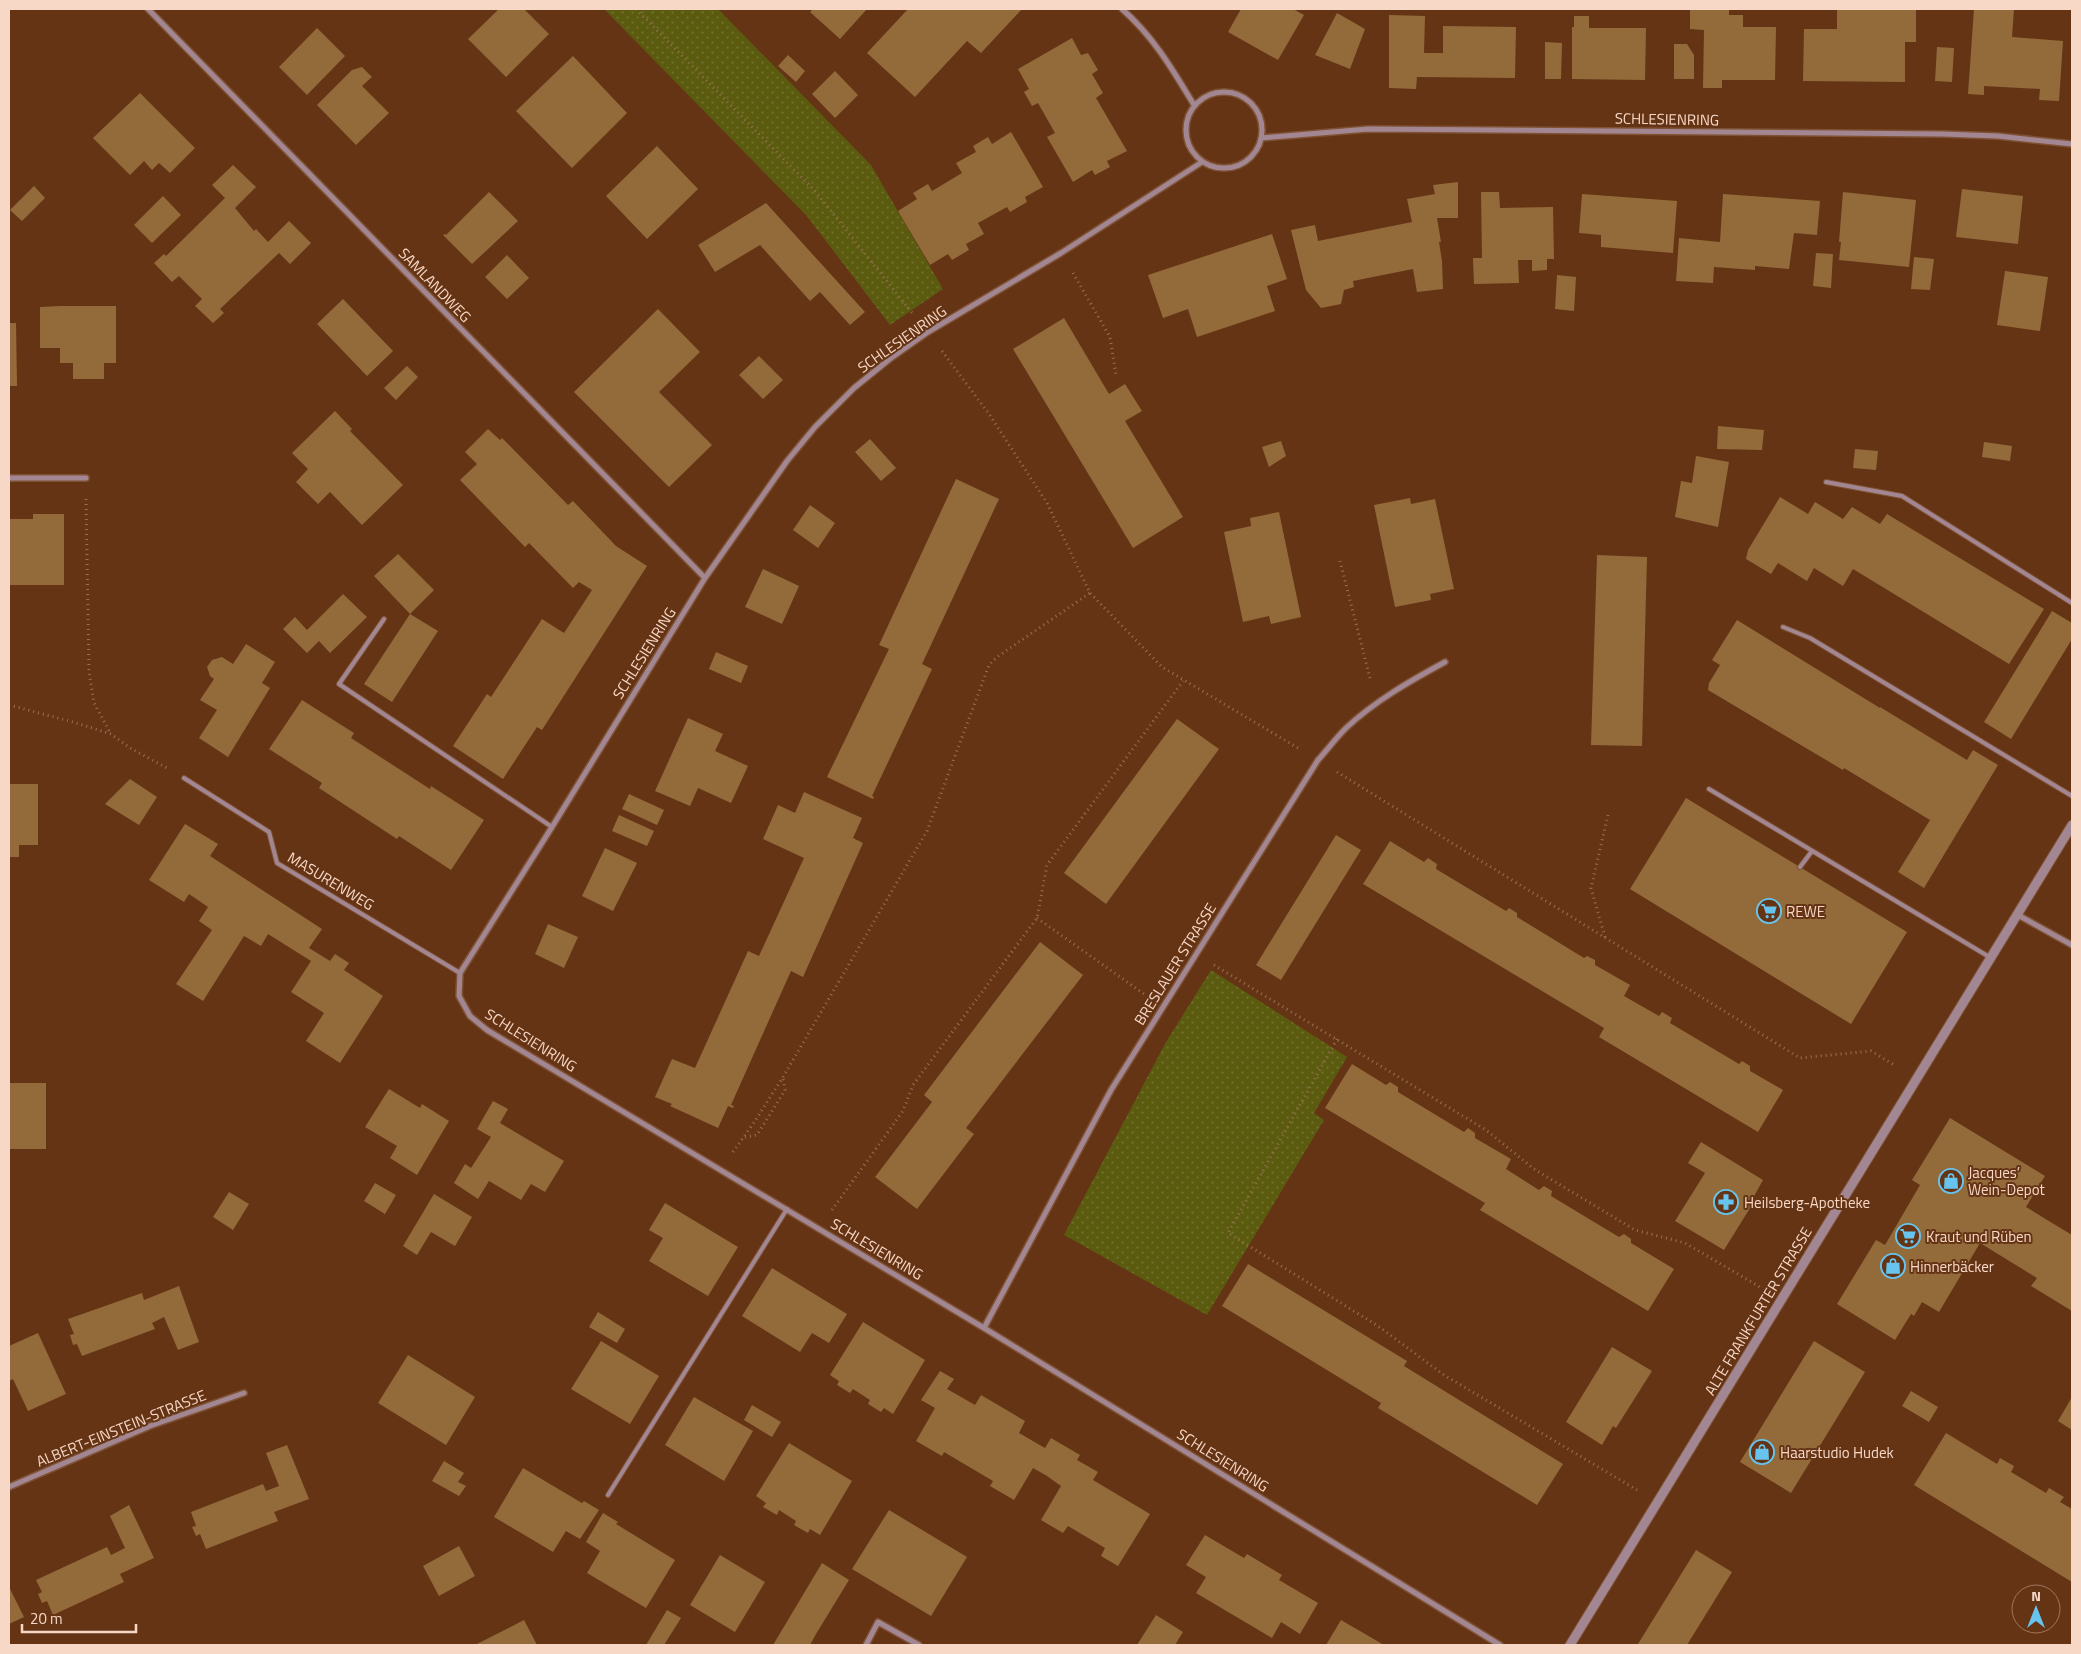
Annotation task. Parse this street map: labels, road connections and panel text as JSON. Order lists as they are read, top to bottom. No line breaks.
{"streets":{"street":["SCHLESIENRING","SAMLANDWEG","BRESLAUER STRASSE","ALTE FRANKFURTER STRASSE","ALBERT-EINSTEIN-STRASSE"],"lane":["MASURENWEG"]},"crossings":[["SCHLESIENRING","SAMLANDWEG"],["SCHLESIENRING","MASURENWEG"],["SCHLESIENRING","BRESLAUER STRASSE"]],"places":{"supermarket":["REWE","Kraut und Rüben"],"shop":["Jacques’ Wein-Depot","Hinnerbäcker","Haarstudio Hudek"],"pharmacy":["Heilsberg-Apotheke"]},"scale_bar":"20 m","north":"top"}
